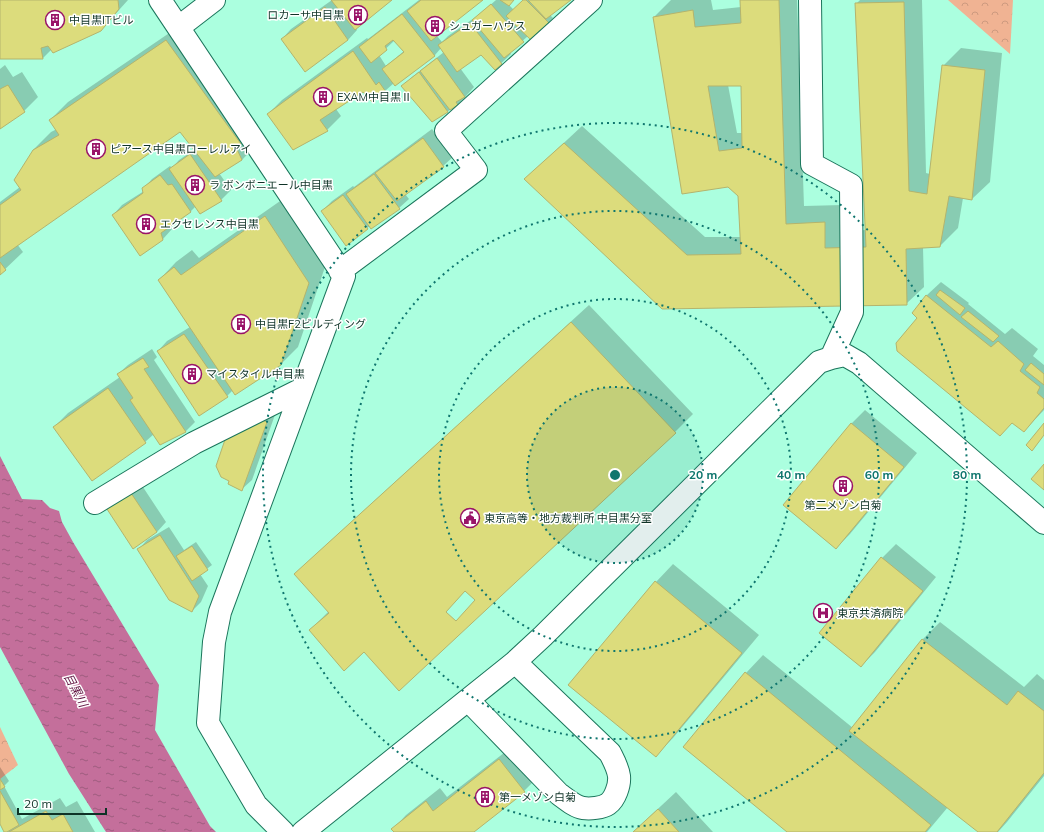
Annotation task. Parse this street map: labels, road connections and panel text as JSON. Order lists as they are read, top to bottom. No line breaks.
{"water":["目黒川"],"places":{"building":["ロカーサ中目黒","中目黒ITビル","シュガーハウス","EXAM中目黒Ⅱ","ピアース中目黒ローレルアイ","ラ ボンボニエール中目黒","エクセレンス中目黒","中目黒F2ビルディング","マイスタイル中目黒","第二メゾン白菊","第一メゾン白菊"],"public building":["東京高等・地方裁判所 中目黒分室"],"hospital":["東京共済病院"]},"scale_bar":"20 m","rings":["20 m","40 m","60 m","80 m"]}
